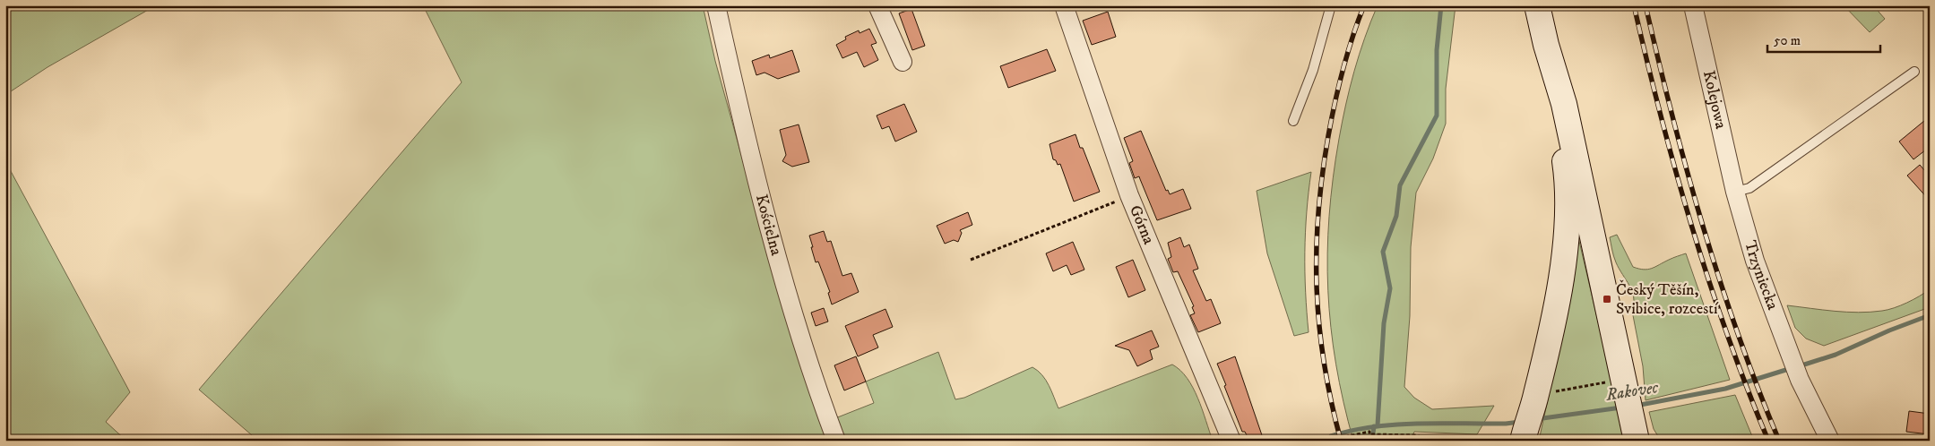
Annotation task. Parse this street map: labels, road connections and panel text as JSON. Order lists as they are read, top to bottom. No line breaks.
{"streets":{"street":["Kolejowa","Kościelna","Górna","Trzyniecka"]},"crossings":[["Kolejowa","Trzyniecka"]],"water":["Rakovec"],"places":{"transit":["Český Těšín, Svibice, rozcestí"]},"scale_bar":"50 m"}
